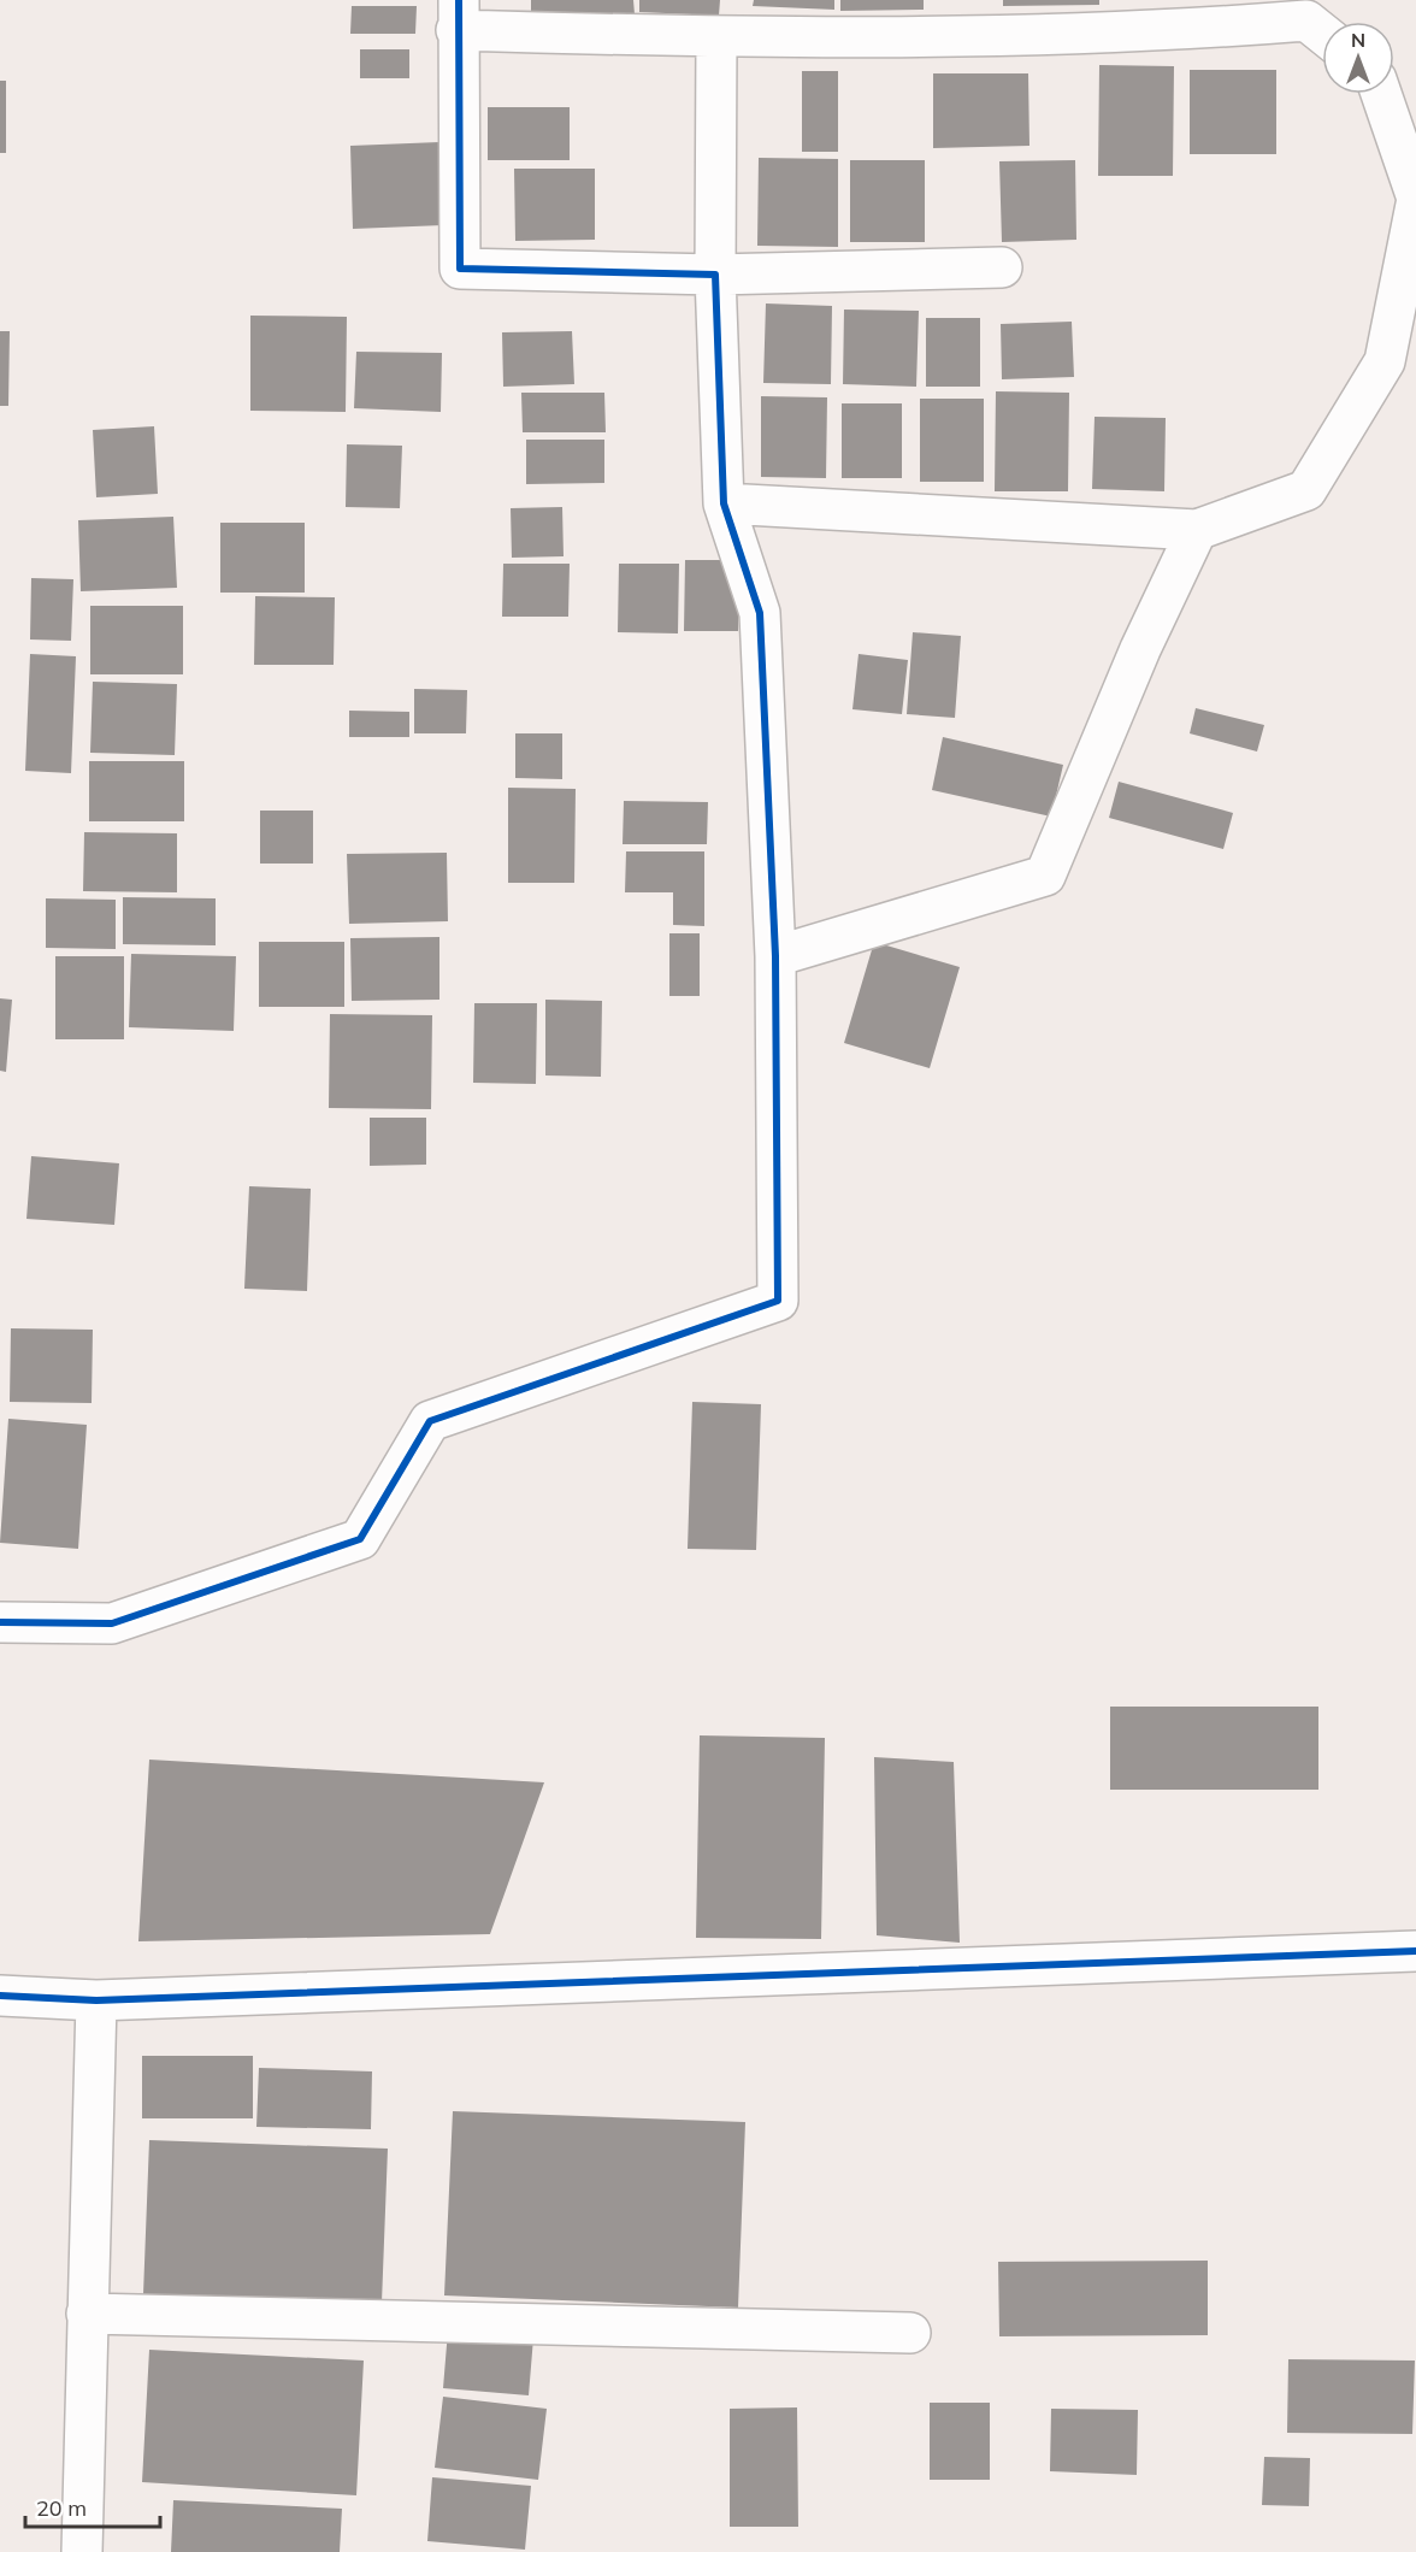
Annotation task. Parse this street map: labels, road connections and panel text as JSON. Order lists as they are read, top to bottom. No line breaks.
{"scale_bar":"20 m","north":"top"}
